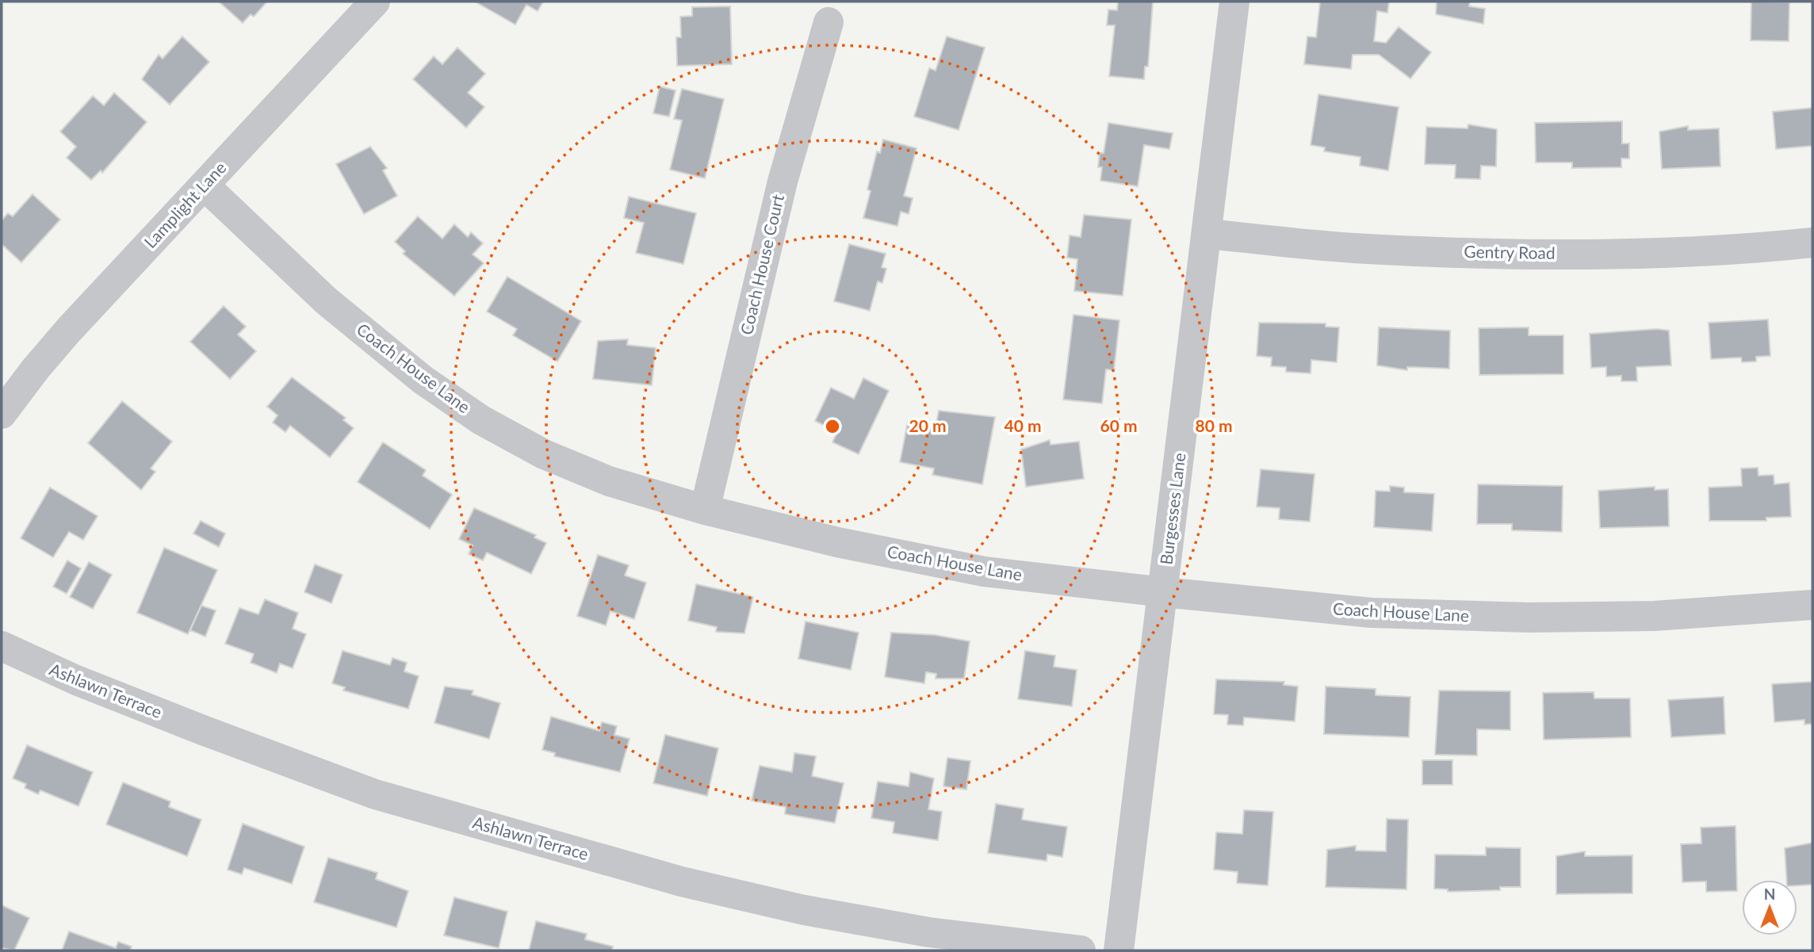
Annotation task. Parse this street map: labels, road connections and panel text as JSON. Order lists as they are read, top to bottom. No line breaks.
{"streets":{"street":["Lamplight Lane","Gentry Road","Coach House Court","Coach House Lane","Burgesses Lane","Ashlawn Terrace"]},"crossings":[["Lamplight Lane","Coach House Lane"],["Gentry Road","Burgesses Lane"],["Coach House Court","Coach House Lane"],["Coach House Lane","Burgesses Lane"]],"north":"top","rings":["20 m","40 m","60 m","80 m"]}
